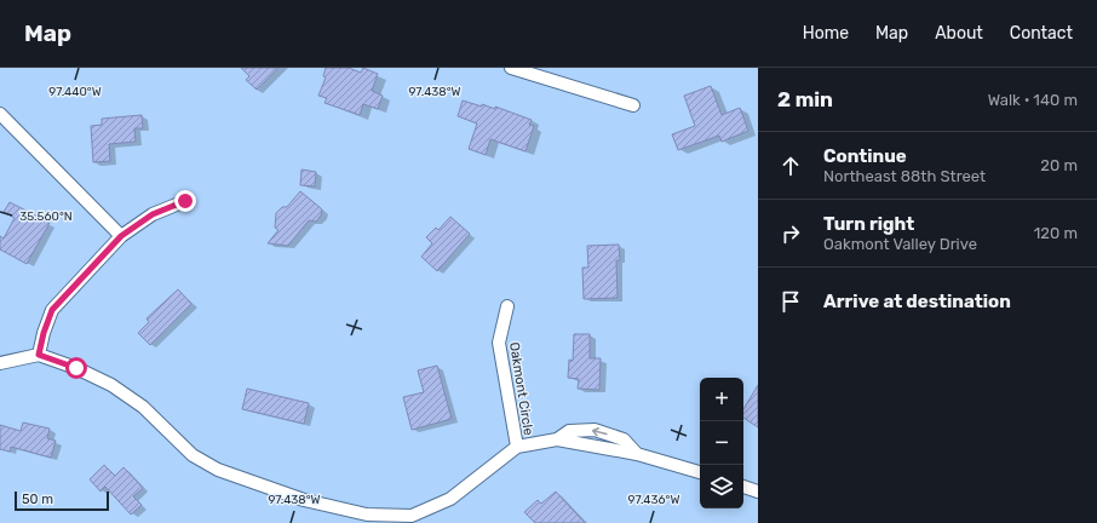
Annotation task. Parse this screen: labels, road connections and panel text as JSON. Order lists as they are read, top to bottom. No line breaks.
{"streets":{"street":["Oakmont Circle"]},"scale_bar":"50 m","page":{"header":"Map","nav":["Home","Map","About","Contact"],"heading":["2 min","Walk · 140 m"],"list":[["Continue","Northeast 88th Street","20 m"],["Turn right","Oakmont Valley Drive","120 m"],"Arrive at destination"],"map_buttons":["+","−"],"scale":"50 m"},"coordinates":["97.440°W","97.438°W","35.560°N","97.436°W"]}
